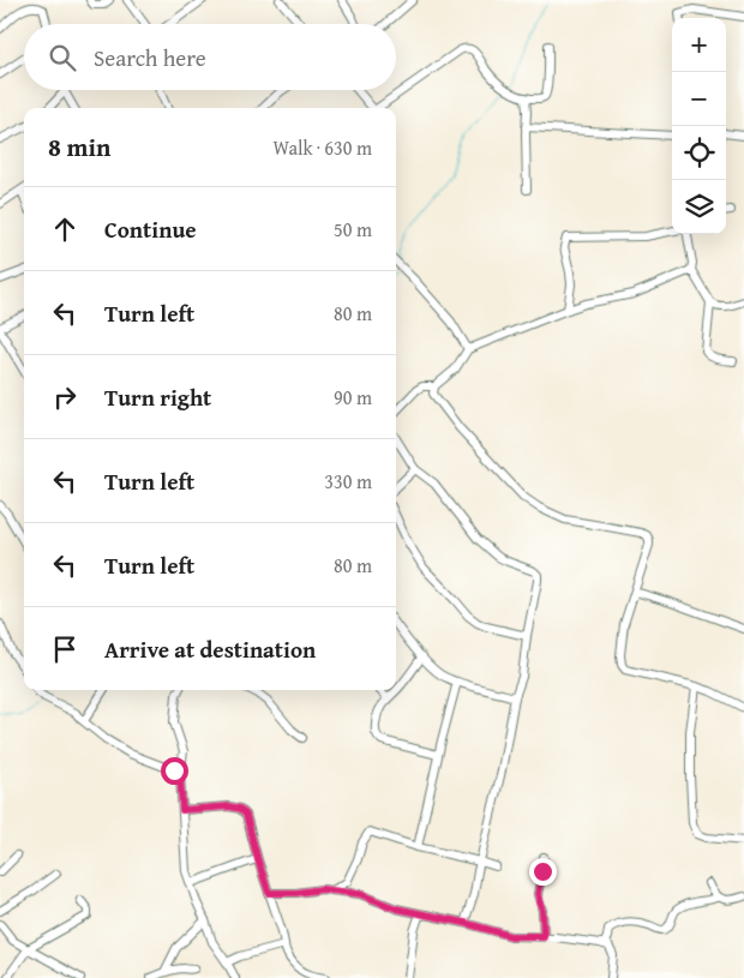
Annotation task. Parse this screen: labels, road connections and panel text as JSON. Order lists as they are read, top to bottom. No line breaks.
{"page":{"map_buttons":["+","−"],"search":"Search here","heading":["8 min","Walk · 630 m"],"list":[["Continue","50 m"],["Turn left","80 m"],["Turn right","90 m"],["Turn left","330 m"],["Turn left","80 m"],"Arrive at destination"]}}
